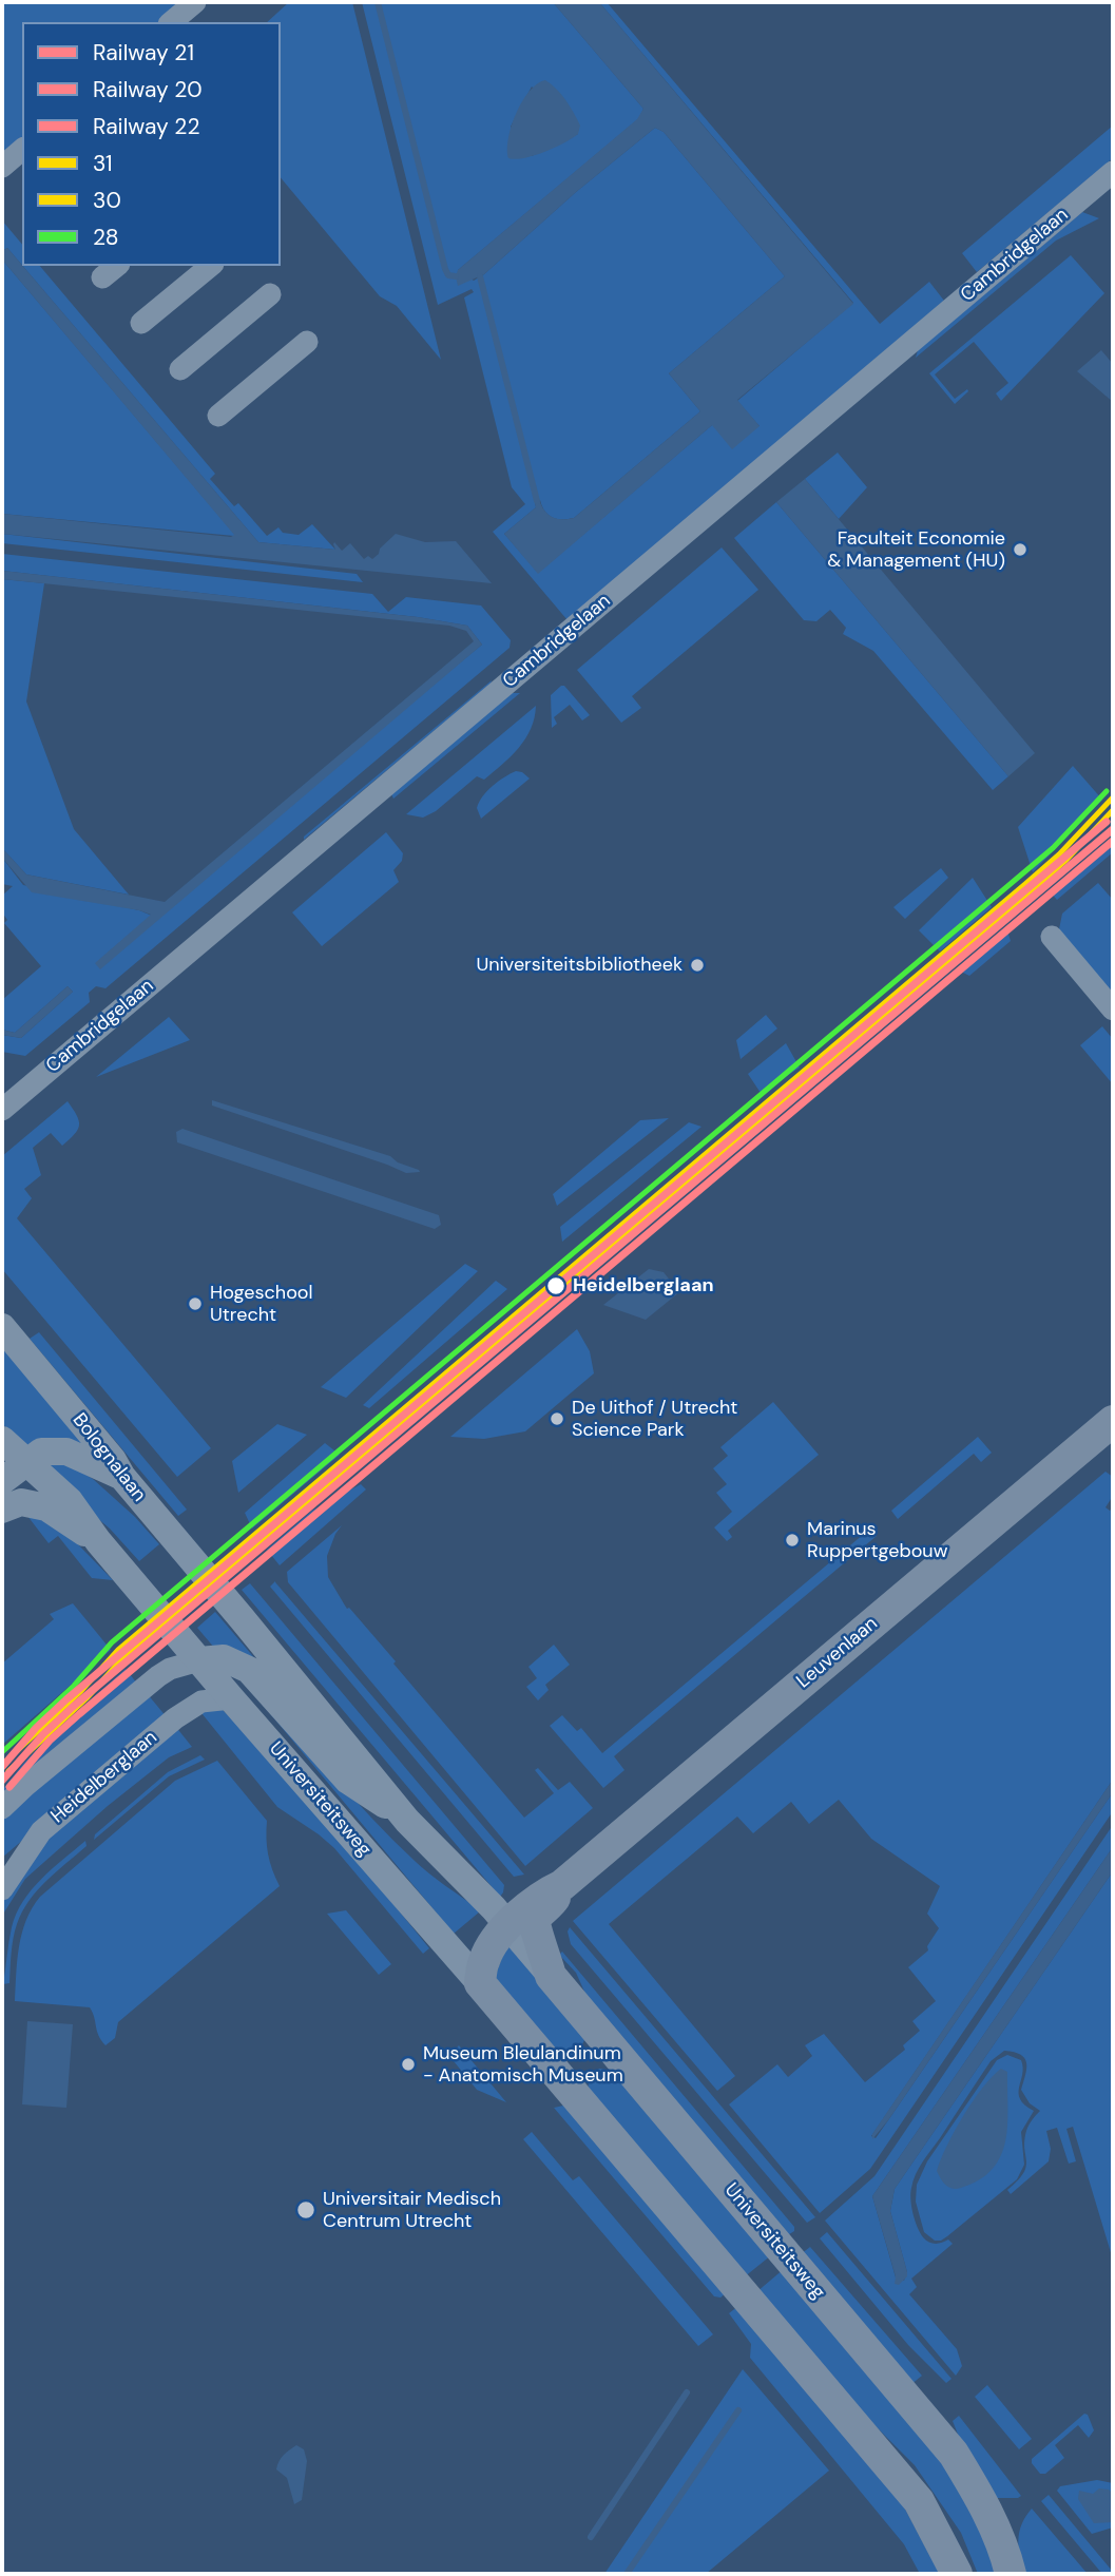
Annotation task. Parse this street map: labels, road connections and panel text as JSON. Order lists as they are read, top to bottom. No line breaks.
{"streets":{"main road":["Leuvenlaan","Universiteitsweg"],"street":["Cambridgelaan","Bolognalaan","Heidelberglaan"]},"crossings":[["Bolognalaan","Universiteitsweg"],["Leuvenlaan","Universiteitsweg"],["Heidelberglaan","Universiteitsweg"]],"places":["Faculteit Economie & Management (HU)","Universiteitsbibliotheek","Heidelberglaan","Hogeschool Utrecht","De Uithof / Utrecht Science Park","Marinus Ruppertgebouw","Museum Bleulandinum - Anatomisch Museum","Universitair Medisch Centrum Utrecht"],"lines":["transit line 28","transit line 31","transit line 30","rail line 22","rail line 21","rail line 20"],"legend":["Railway 21","Railway 20","Railway 22","31","30","28"]}
